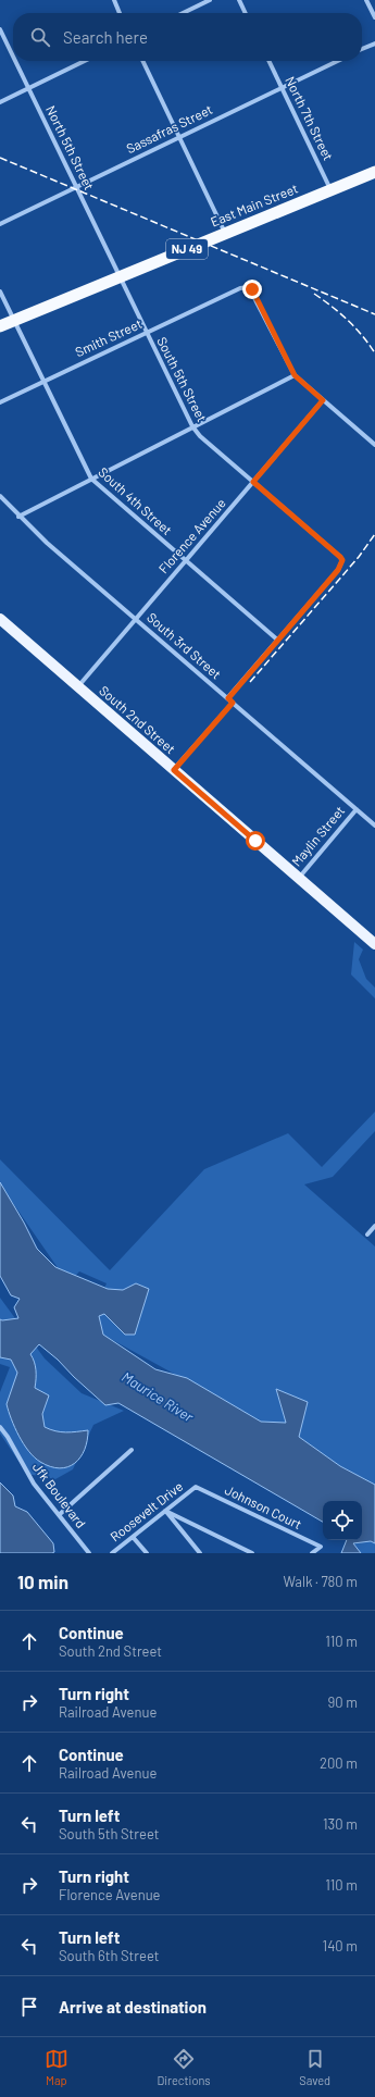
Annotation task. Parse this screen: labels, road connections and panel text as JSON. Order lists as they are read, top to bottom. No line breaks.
{"streets":{"highway":["East Main Street","NJ 49"],"main road":["South 2nd Street"],"street":["North 7th Street","Sassafras Street","North 5th Street","Smith Street","South 5th Street","South 4th Street","Florence Avenue","South 3rd Street","Maylin Street","Jfk Boulevard","Johnson Court","Roosevelt Drive"]},"crossings":[["North 7th Street","Sassafras Street"],["North 7th Street","East Main Street"],["Sassafras Street","North 5th Street"],["North 5th Street","East Main Street"],["North 5th Street","South 5th Street"],["East Main Street","South 5th Street"],["East Main Street","South 4th Street"],["Smith Street","South 5th Street"],["Smith Street","South 4th Street"],["South 5th Street","South 4th Street"],["South 5th Street","Florence Avenue"],["South 4th Street","Florence Avenue"],["Florence Avenue","South 3rd Street"],["Florence Avenue","South 2nd Street"],["South 3rd Street","Maylin Street"],["South 2nd Street","Maylin Street"],["Johnson Court","Roosevelt Drive"]],"water":["Maurice River"],"page":{"search":"Search here","heading":["10 min","Walk · 780 m"],"list":[["Continue","South 2nd Street","110 m"],["Turn right","Railroad Avenue","90 m"],["Continue","Railroad Avenue","200 m"],["Turn left","South 5th Street","130 m"],["Turn right","Florence Avenue","110 m"],["Turn left","South 6th Street","140 m"],"Arrive at destination"],"nav":["Map","Directions","Saved"]}}
